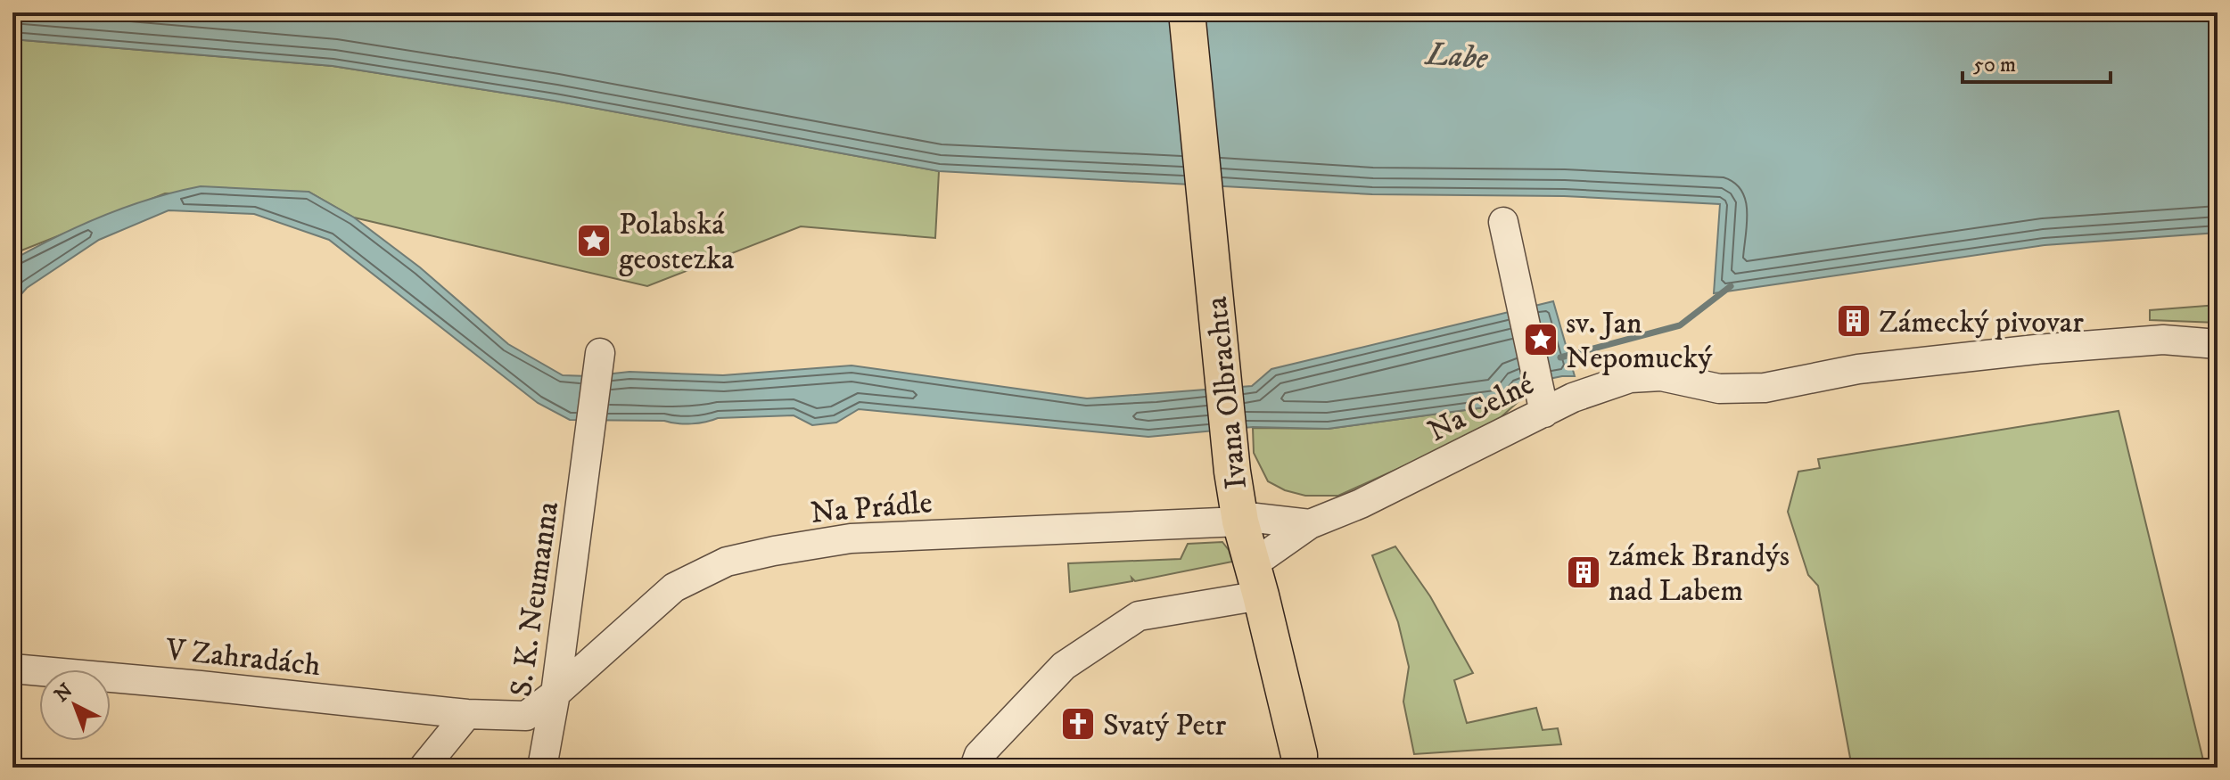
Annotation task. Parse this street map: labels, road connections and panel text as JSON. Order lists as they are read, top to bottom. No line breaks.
{"streets":{"main road":["Ivana Olbrachta"],"street":["Na Celné","Na Prádle","S. K. Neumanna","V Zahradách"]},"crossings":[["Ivana Olbrachta","Na Celné"],["Ivana Olbrachta","Na Prádle"],["Na Celné","Na Prádle"],["Na Prádle","S. K. Neumanna"],["Na Prádle","V Zahradách"]],"water":["Labe"],"places":{"place":["Polabská geostezka","sv. Jan Nepomucký"],"building":["Zámecký pivovar","zámek Brandýs nad Labem"],"church":["Svatý Petr"]},"scale_bar":"50 m","north":"top left"}
